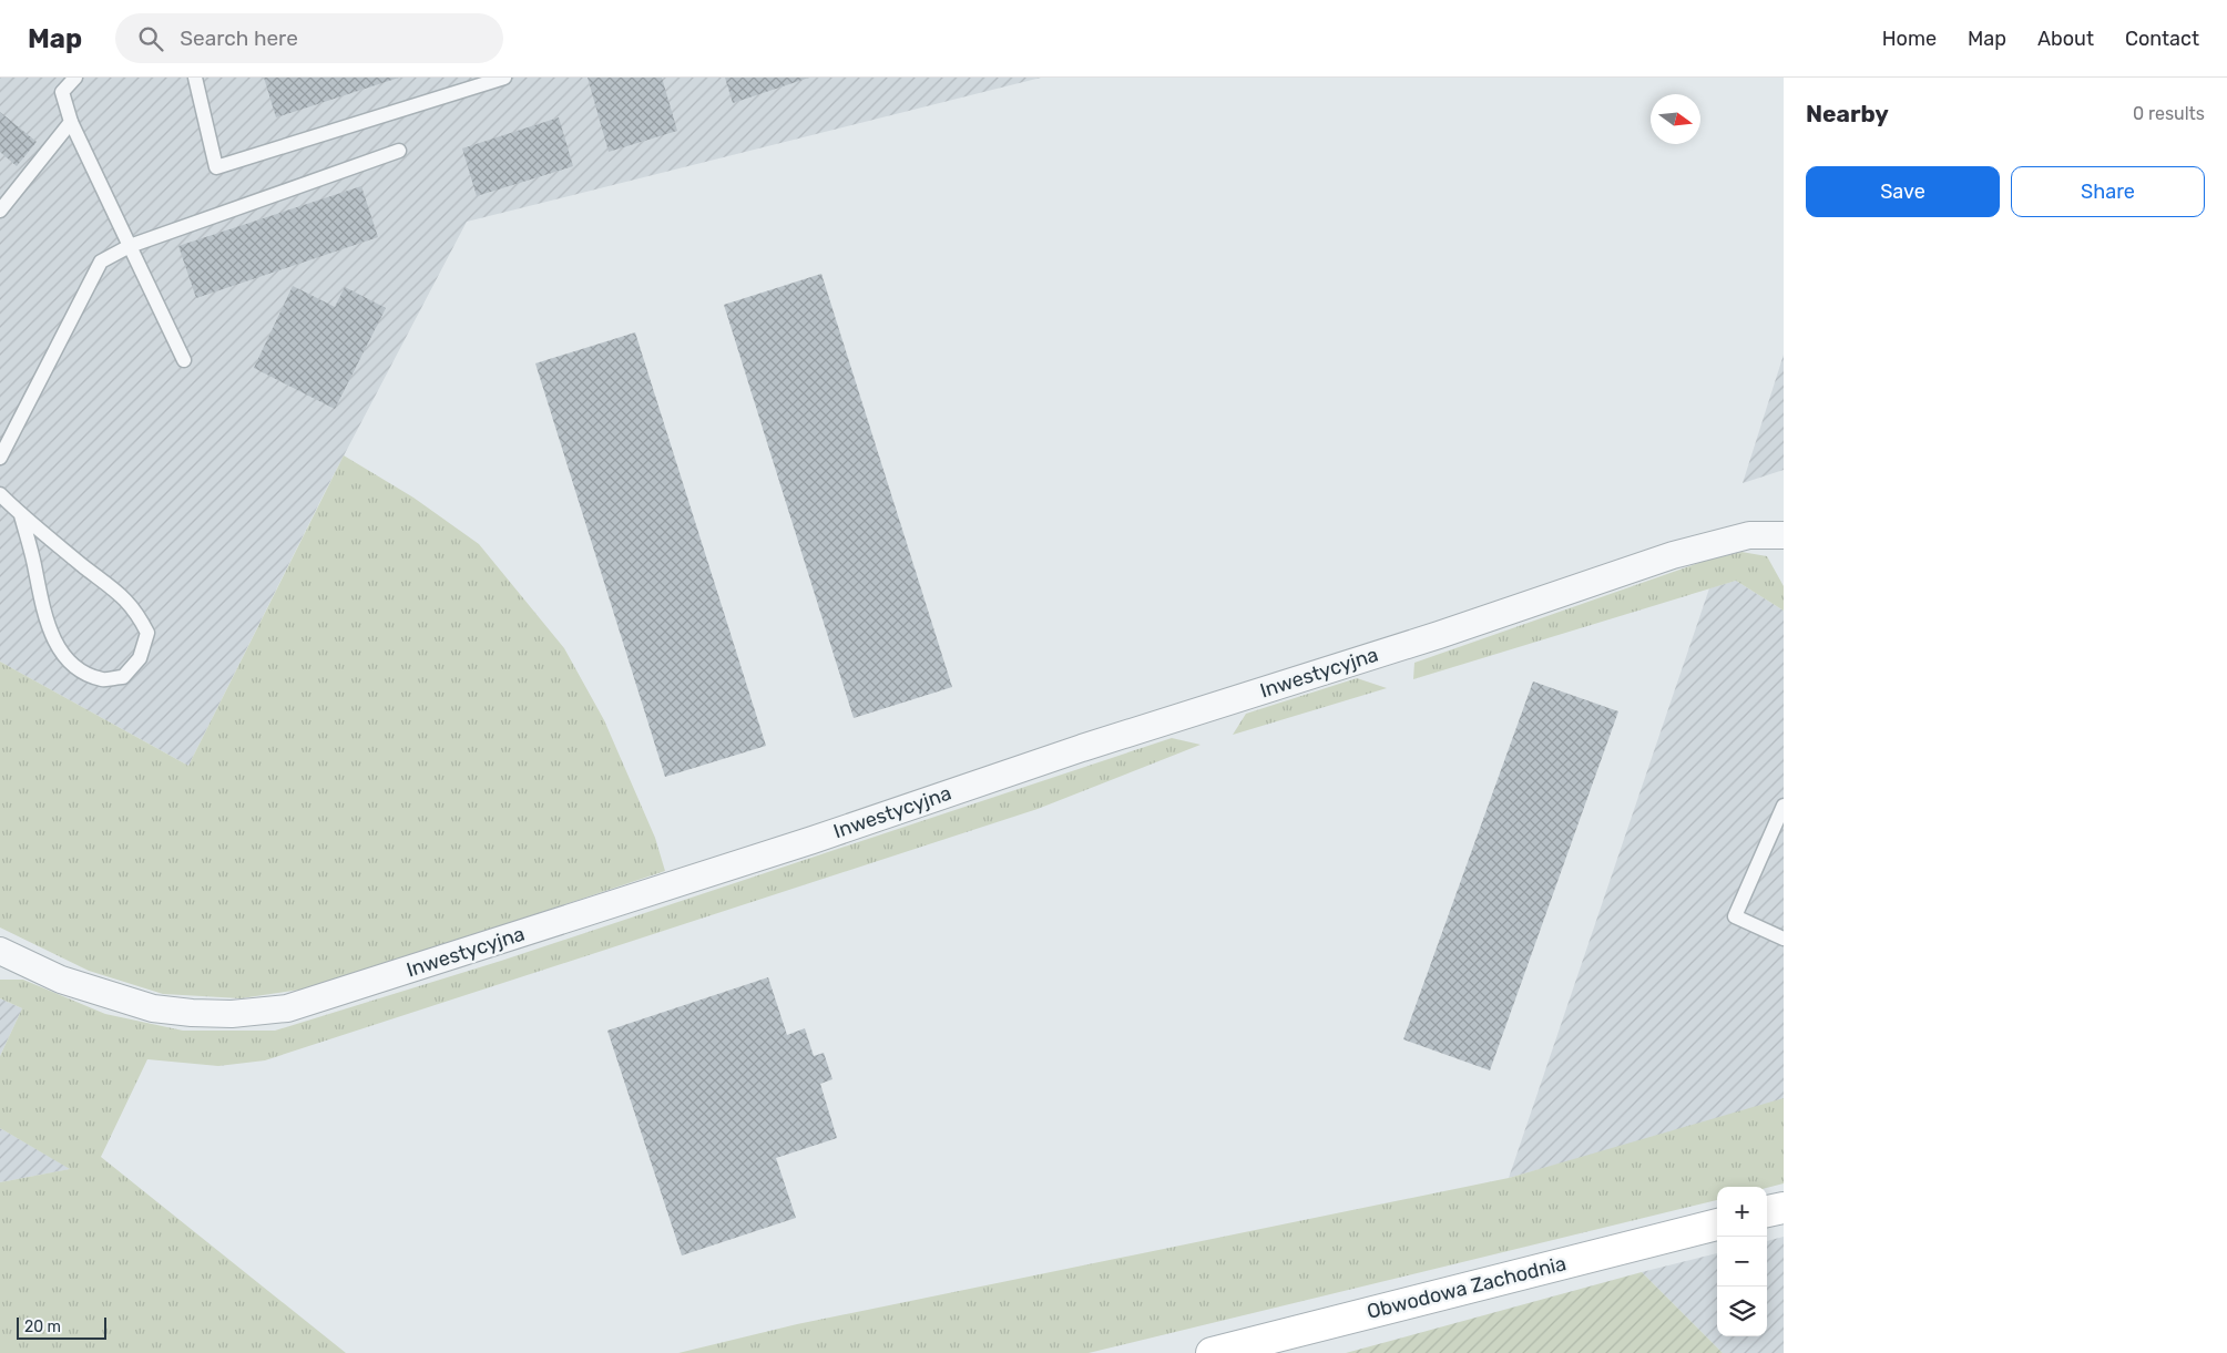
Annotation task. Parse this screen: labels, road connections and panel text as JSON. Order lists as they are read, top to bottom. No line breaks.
{"streets":{"main road":["Obwodowa Zachodnia"],"street":["Inwestycyjna"]},"scale_bar":"20 m","north":"right","page":{"header":"Map","search":"Search here","nav":["Home","Map","About","Contact"],"heading":["Nearby","0 results"],"buttons":["Save","Share"],"map_buttons":["+","−"],"scale":"20 m"}}
